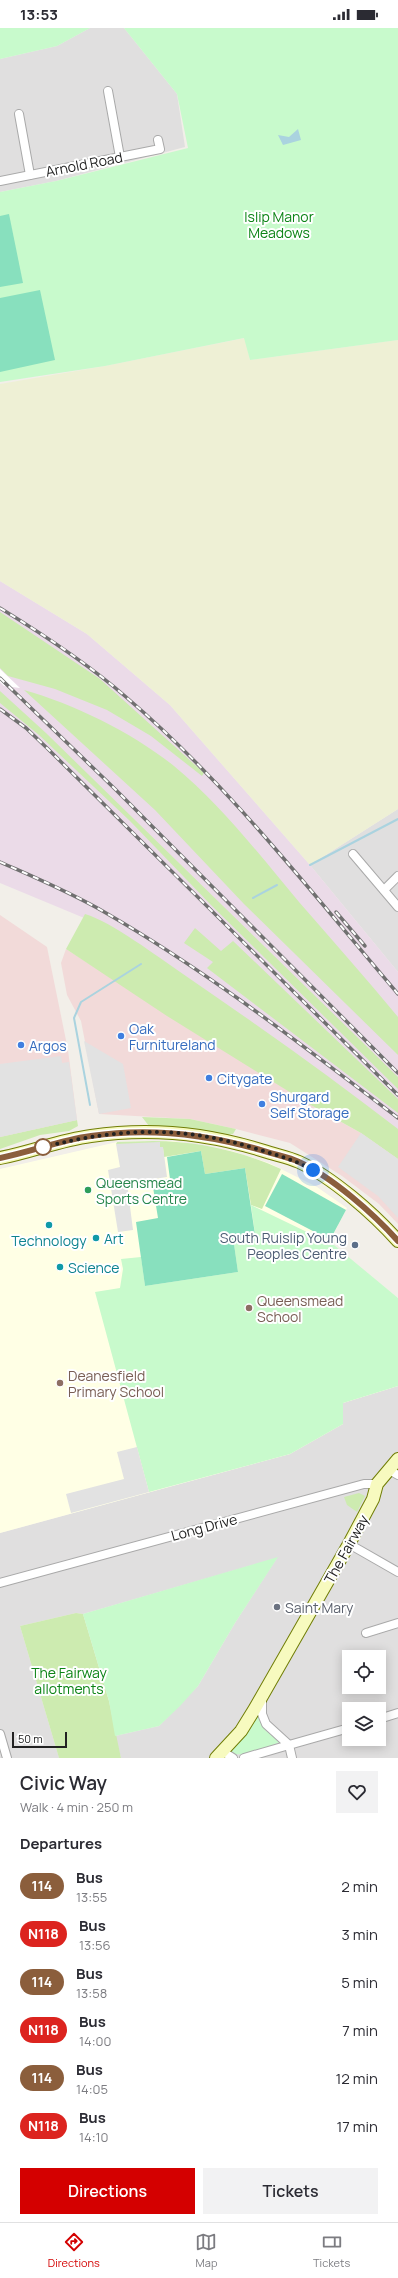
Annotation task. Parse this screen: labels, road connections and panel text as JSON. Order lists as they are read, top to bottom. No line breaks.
{"streets":{"street":["Arnold Road","Long Drive","The Fairway"]},"crossings":[["Long Drive","The Fairway"]],"parks":["Islip Manor Meadows","The Fairway allotments"],"places":["Oak Furnitureland","Argos","Citygate","Shurgard Self Storage","Queensmead Sports Centre","Technology","Art","South Ruislip Young Peoples Centre","Science","Queensmead School","Deanesfield Primary School","Saint Mary"],"lines":["bus line 114"],"scale_bar":"50 m","page":{"status":"13:53","scale":"50 m","heading":[["Civic Way","Walk · 4 min · 250 m"],"Departures"],"list":[{"mark":"114","name":"Bus","note":"13:55","value":"2 min"},{"mark":"N118","name":"Bus","note":"13:56","value":"3 min"},{"mark":"114","name":"Bus","note":"13:58","value":"5 min"},{"mark":"N118","name":"Bus","note":"14:00","value":"7 min"},{"mark":"114","name":"Bus","note":"14:05","value":"12 min"},{"mark":"N118","name":"Bus","note":"14:10","value":"17 min"}],"buttons":["Directions","Tickets"],"tabs":["Directions","Map","Tickets"]}}
